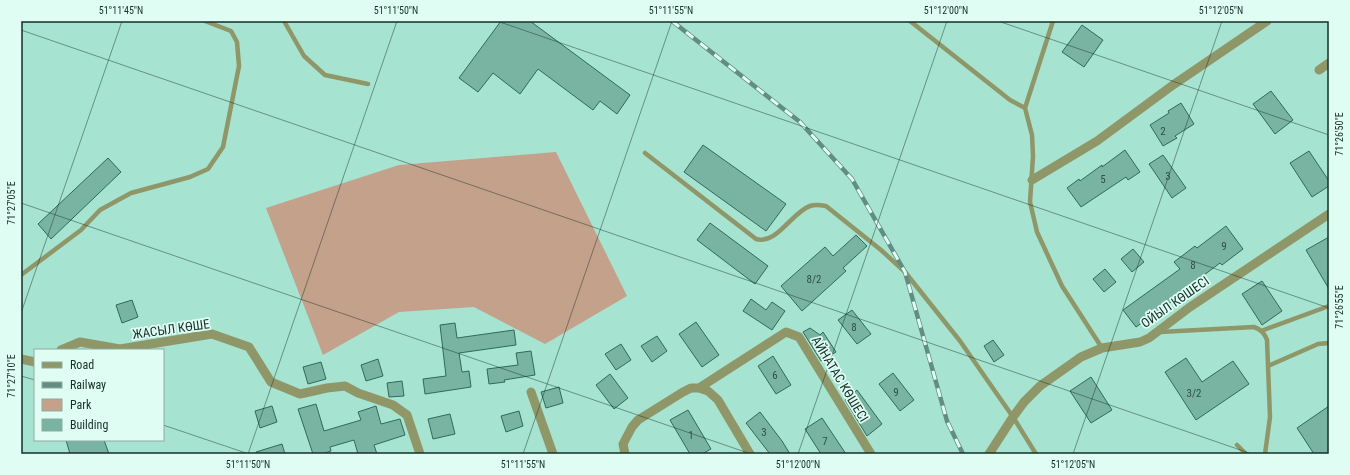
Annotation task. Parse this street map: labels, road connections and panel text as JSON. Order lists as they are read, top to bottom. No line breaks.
{"streets":{"street":["ОЙЫЛ КӨШЕСІ","ЖАСЫЛ КӨШЕ","АЙНАТАС КӨШЕСІ"]},"house_numbers":["2","3","5","9","8","8/2","8","6","9","3/2","3","1","7"],"legend":["Road","Railway","Park","Building"],"coordinates":["51°11'45\"N","51°11'50\"N","51°11'55\"N","51°12'00\"N","51°12'05\"N","71°26'50\"E","71°27'05\"E","71°26'55\"E","71°27'10\"E"]}
